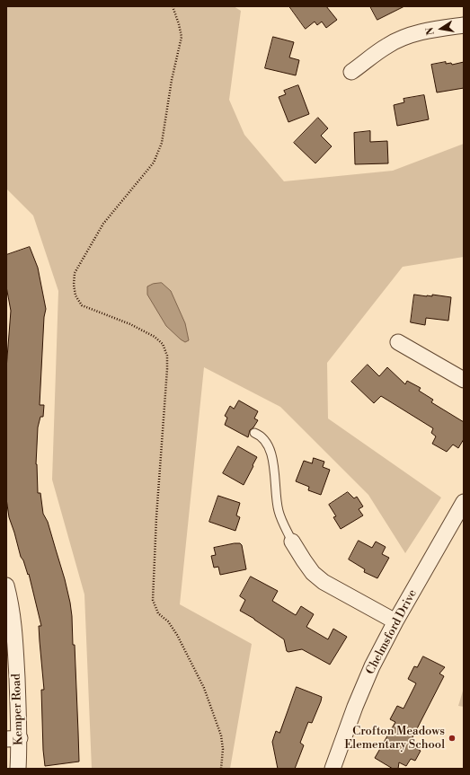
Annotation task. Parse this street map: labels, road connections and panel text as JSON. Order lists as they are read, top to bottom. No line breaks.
{"streets":{"street":["Chelmsford Drive","Kemper Road"]},"places":["Crofton Meadows Elementary School"],"north":"left"}
